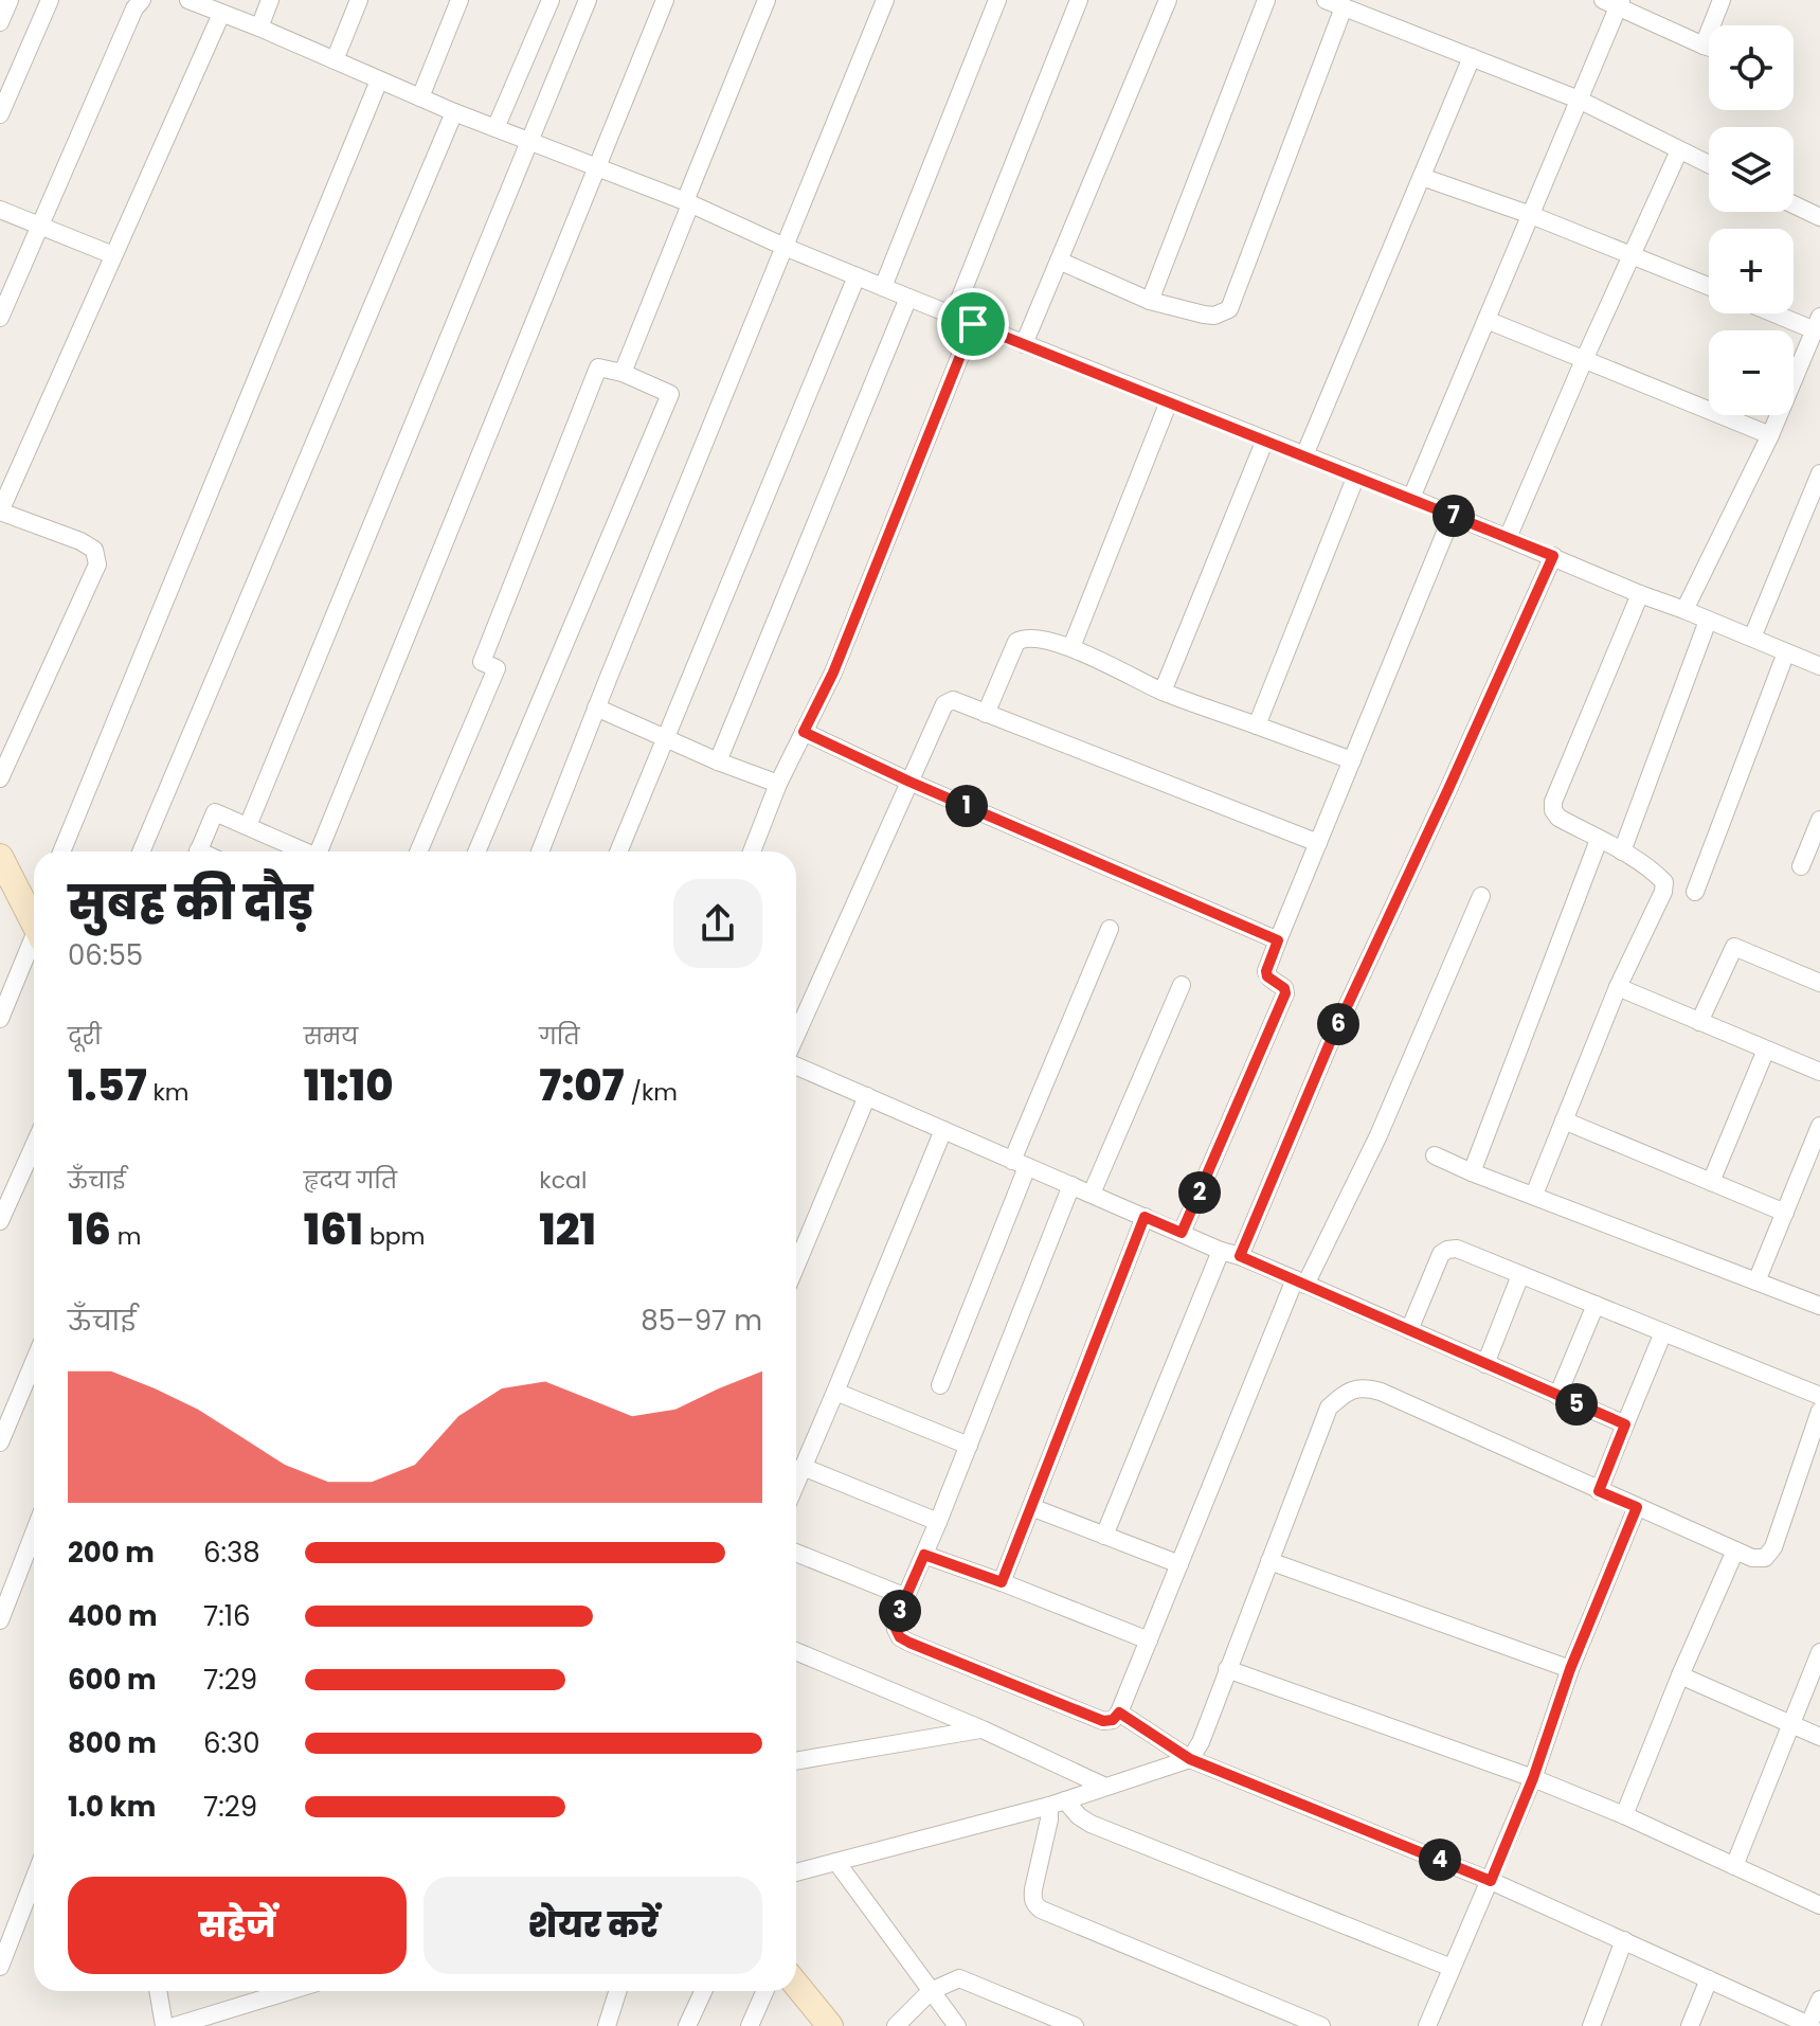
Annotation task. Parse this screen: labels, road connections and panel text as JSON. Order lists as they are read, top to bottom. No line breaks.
{"page":{"map_buttons":["+","−"],"pins":["7","1","6","2","5","3","4"],"heading":["सुबह की दौड़","06:55"],"stats":[["दूरी","1.57 km"],["समय","11:10"],["गति","7:07 /km"],["ऊँचाई","16 m"],["हृदय गति","161 bpm"],["kcal","121"]],"chart":["ऊँचाई","85–97 m"],"list":[{"name":"200 m","note":"6:38"},{"name":"400 m","note":"7:16"},{"name":"600 m","note":"7:29"},{"name":"800 m","note":"6:30"},{"name":"1.0 km","note":"7:29"}],"buttons":["सहेजें","शेयर करें"]}}
